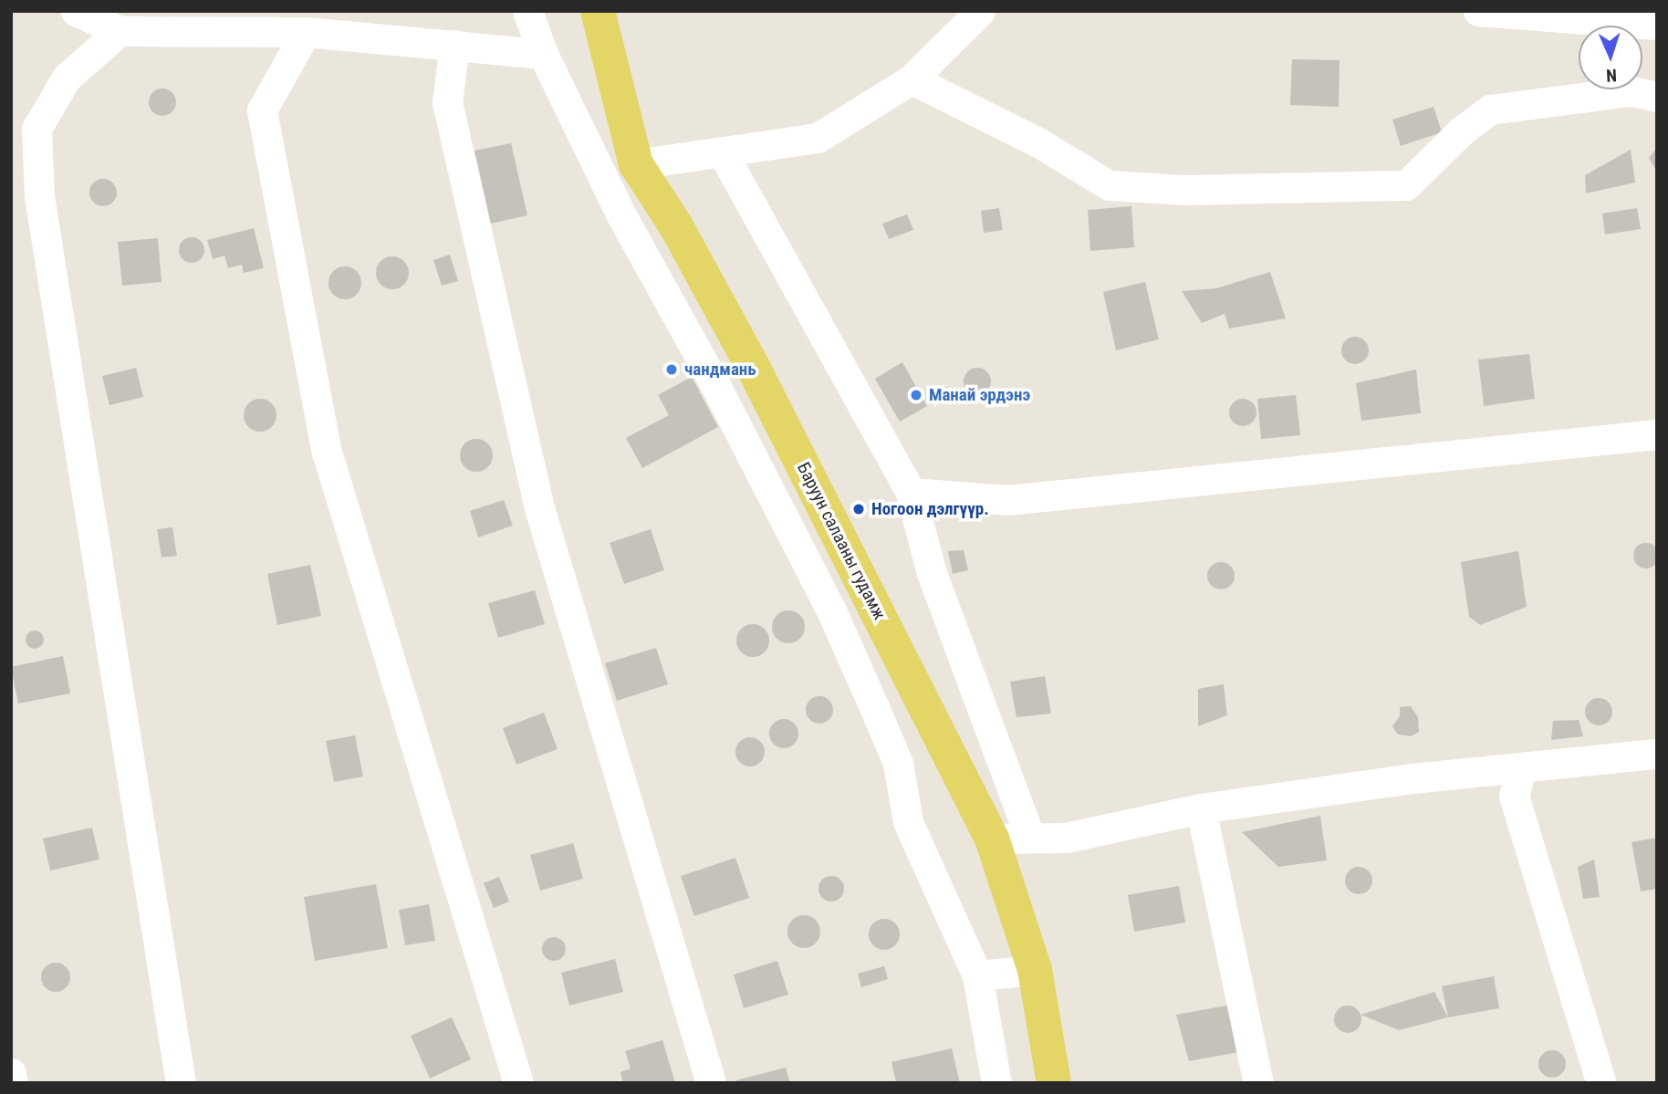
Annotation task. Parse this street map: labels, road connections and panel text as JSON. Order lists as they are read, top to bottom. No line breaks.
{"streets":{"main road":["Баруун салааны гудамж"]},"places":["чандмань","Манай эрдэнэ","Ногоон дэлгүүр."],"north":"bottom"}
